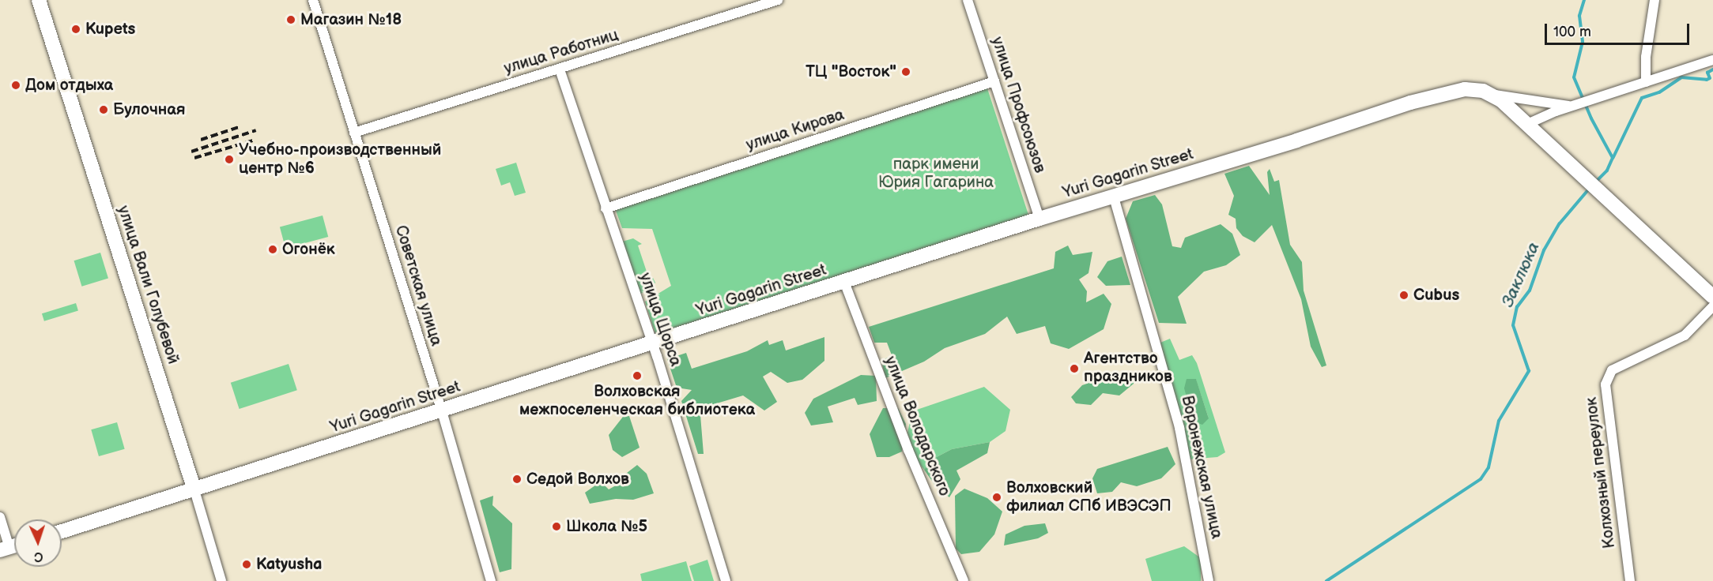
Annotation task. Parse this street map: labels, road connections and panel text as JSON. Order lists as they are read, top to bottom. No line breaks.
{"streets":{"main road":["Yuri Gagarin Street","улица Вали Голубевой"],"street":["улица Работниц","улица Профсоюзов","улица Кирова","Советская улица","улица Щорса","улица Володарского","Воронежская улица","Колхозный переулок"]},"crossings":[["улица Работниц","Советская улица"],["улица Работниц","улица Щорса"],["улица Профсоюзов","улица Кирова"],["улица Профсоюзов","Yuri Gagarin Street"],["улица Кирова","улица Щорса"],["Yuri Gagarin Street","улица Вали Голубевой"],["Yuri Gagarin Street","Советская улица"],["Yuri Gagarin Street","улица Щорса"],["Yuri Gagarin Street","улица Володарского"],["Yuri Gagarin Street","Воронежская улица"]],"water":["Заклюка"],"parks":["парк имени Юрия Гагарина"],"places":["Магазин №18","Kupets","ТЦ \"Восток\"","Дом отдыха","Булочная","Учебно-производственный центр №6","Огонёк","Cubus","Агентство праздников","Волховская межпоселенческая библиотека","Седой Волхов","Волховский филиал СПб ИВЭСЭП","Школа №5","Katyusha"],"scale_bar":"100 m","north":"bottom"}
